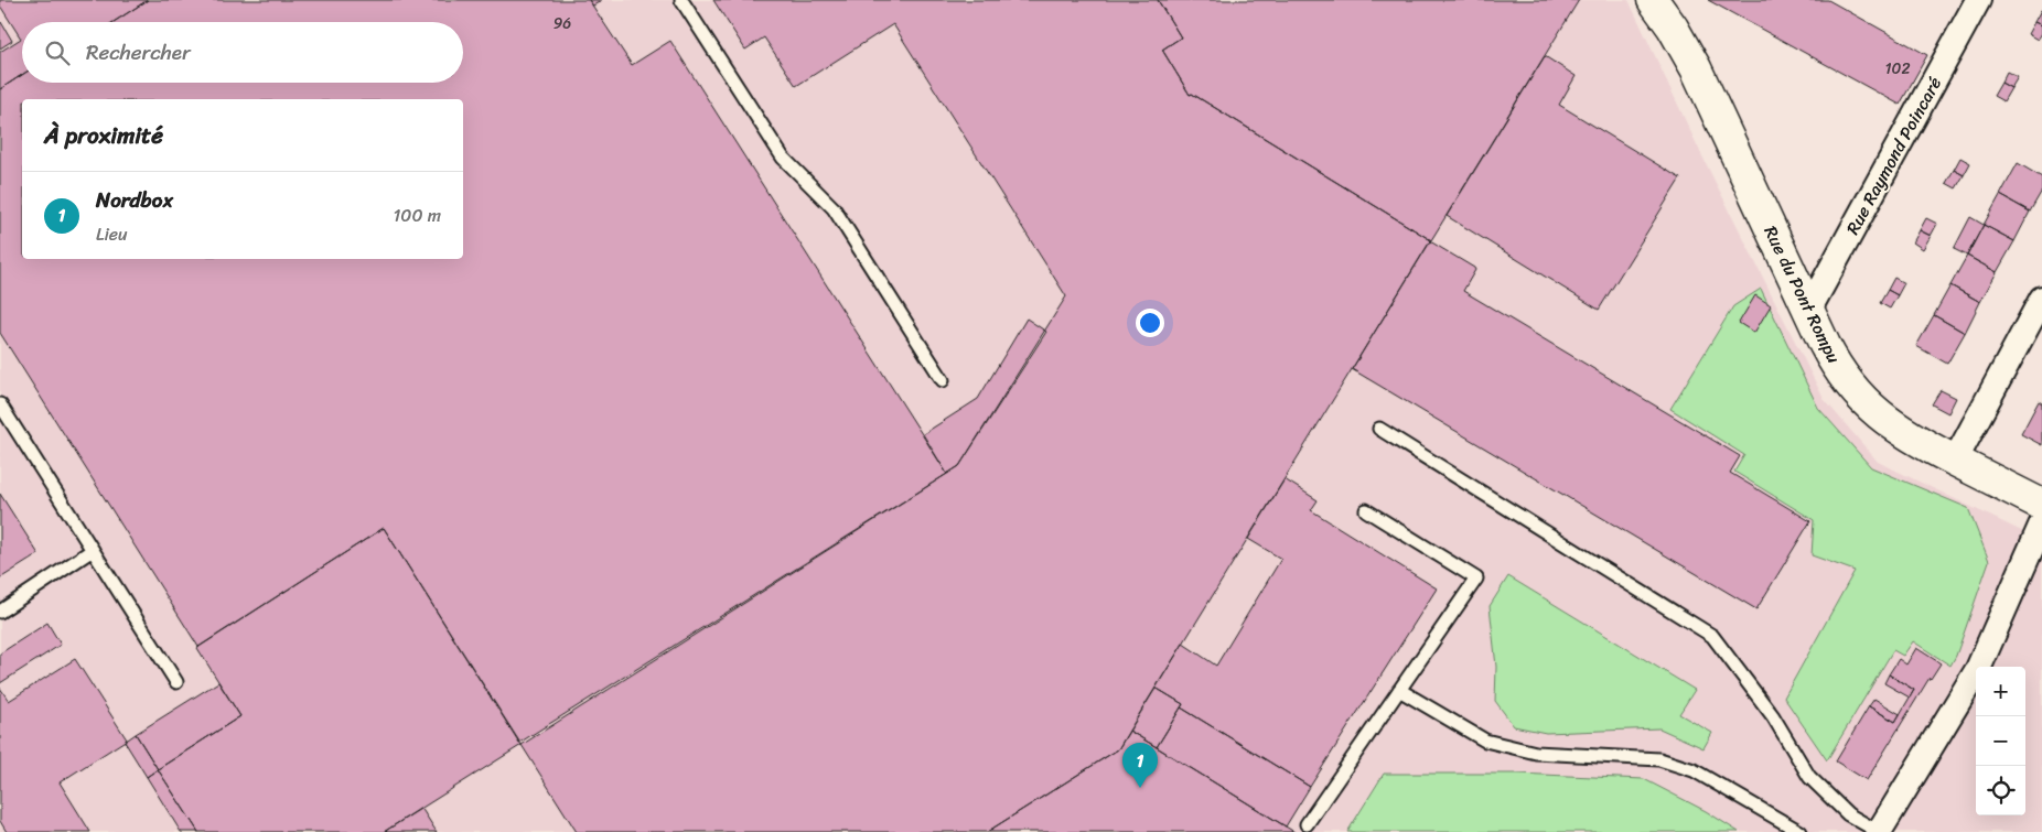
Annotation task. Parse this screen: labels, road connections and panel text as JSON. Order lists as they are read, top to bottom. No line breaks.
{"streets":{"street":["Rue Raymond Poincaré","Rue du Pont Rompu"]},"crossings":[["Rue Raymond Poincaré","Rue du Pont Rompu"]],"house_numbers":["96","102"],"page":{"search":"Rechercher","heading":"À proximité","list":[{"mark":"1","name":"Nordbox","note":"Lieu","value":"100 m"}],"map_buttons":["+","−"],"pins":"1"}}
